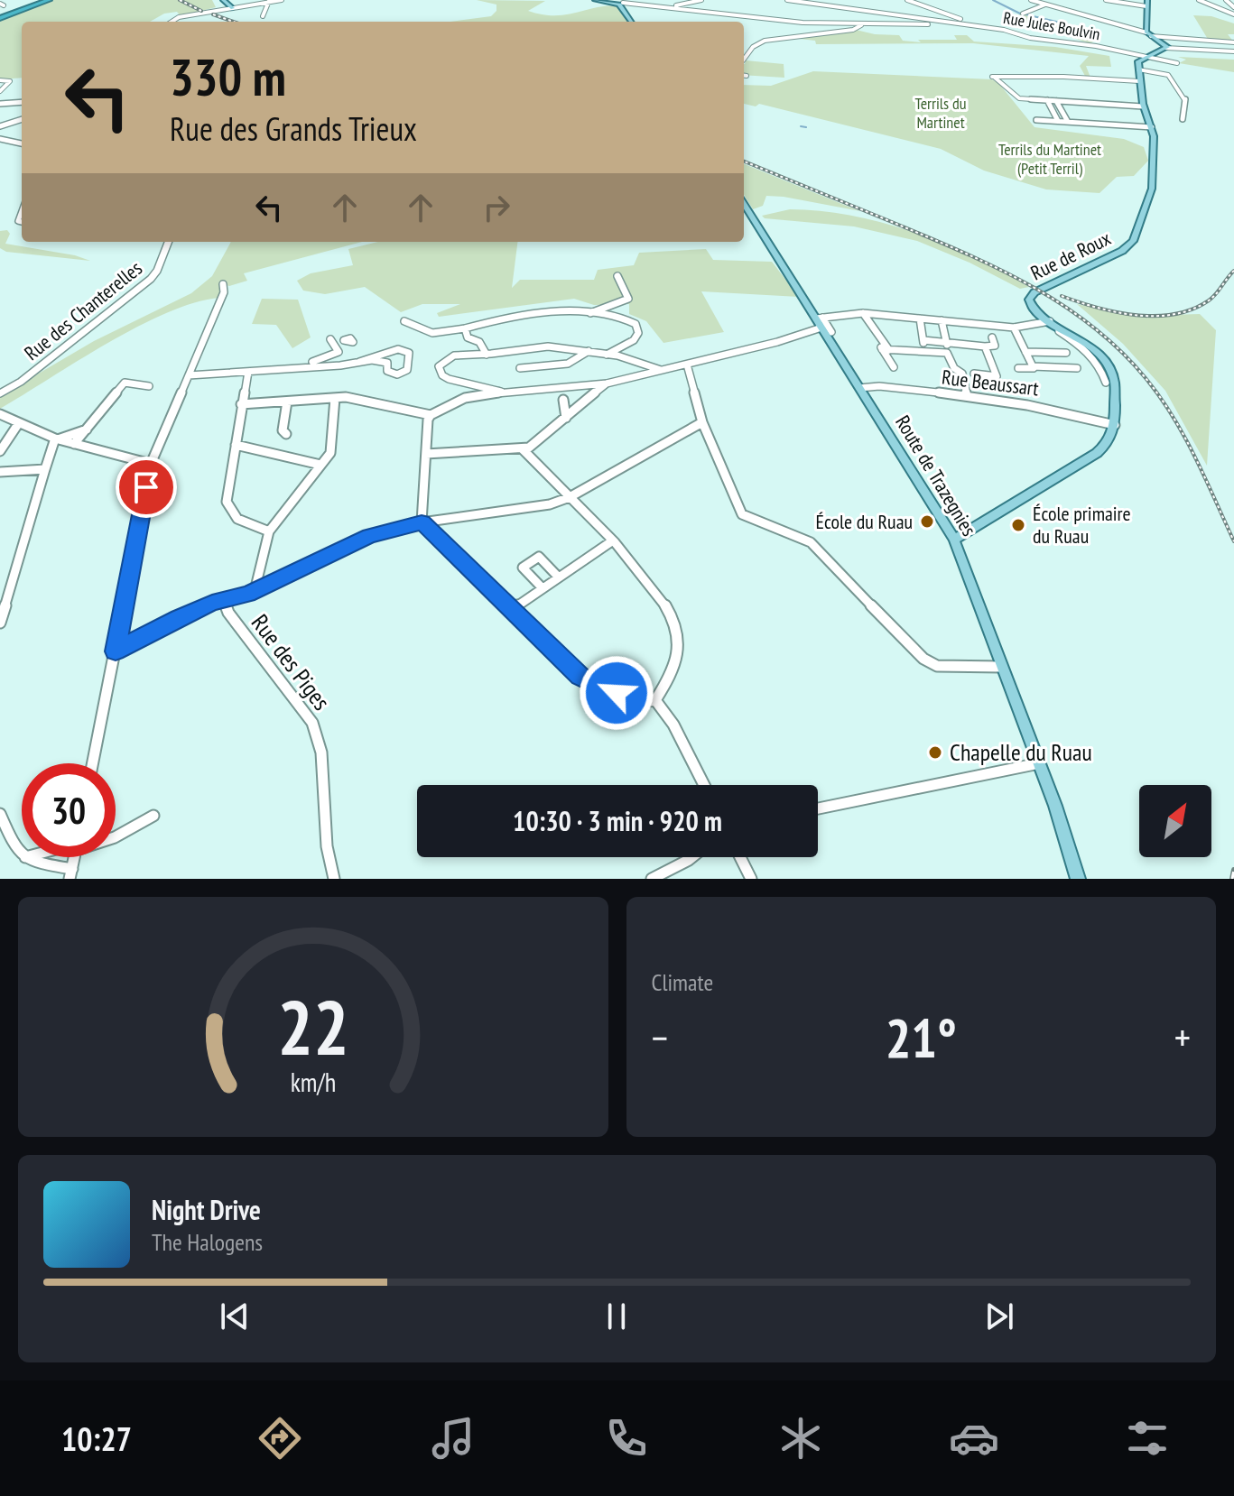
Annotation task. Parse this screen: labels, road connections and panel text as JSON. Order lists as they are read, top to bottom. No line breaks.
{"streets":{"main road":["Rue de Roux","Route de Trazegnies"],"street":["Rue Jules Boulvin","Rue des Chanterelles","Rue Beaussart","Rue des Piges"]},"crossings":[["Rue de Roux","Rue Beaussart"],["Rue Beaussart","Route de Trazegnies"]],"parks":["Terrils du Martinet","Terrils du Martinet (Petit Terril)"],"places":["École du Ruau","École primaire du Ruau","Chapelle du Ruau"],"north":"top right","page":{"turn":["330 m","Rue des Grands Trieux"],"limit":"30","trip":"10:30 · 3 min · 920 m","tile":"Climate","heat":["−","21°","+"],"song":["Night Drive","The Halogens"],"tabs":"10:27","gauge":["22","km/h"]}}
